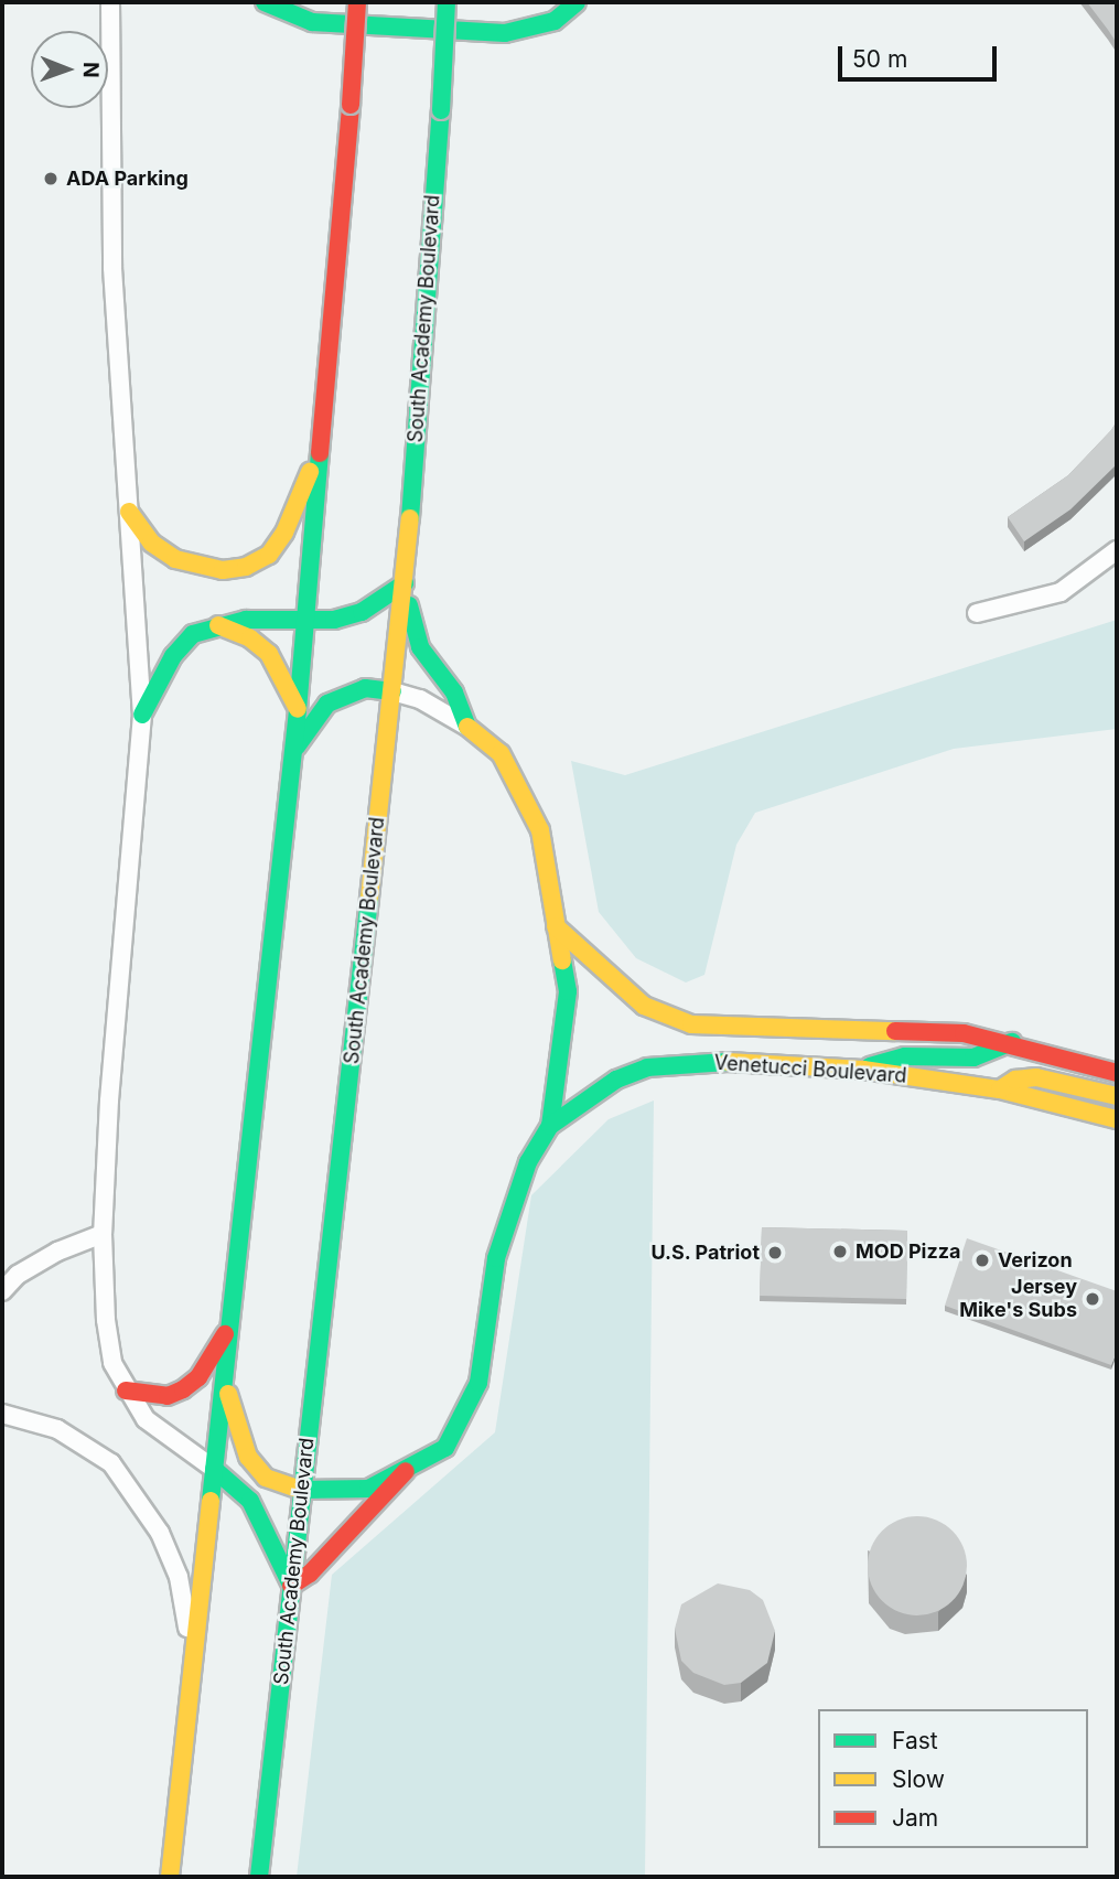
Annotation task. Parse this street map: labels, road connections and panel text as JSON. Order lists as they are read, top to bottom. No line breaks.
{"streets":{"main road":["South Academy Boulevard","Venetucci Boulevard"]},"crossings":[["South Academy Boulevard","Venetucci Boulevard"]],"places":["ADA Parking","MOD Pizza","U.S. Patriot","Verizon","Jersey Mike's Subs"],"legend":["Fast","Slow","Jam"],"scale_bar":"50 m","north":"right"}
